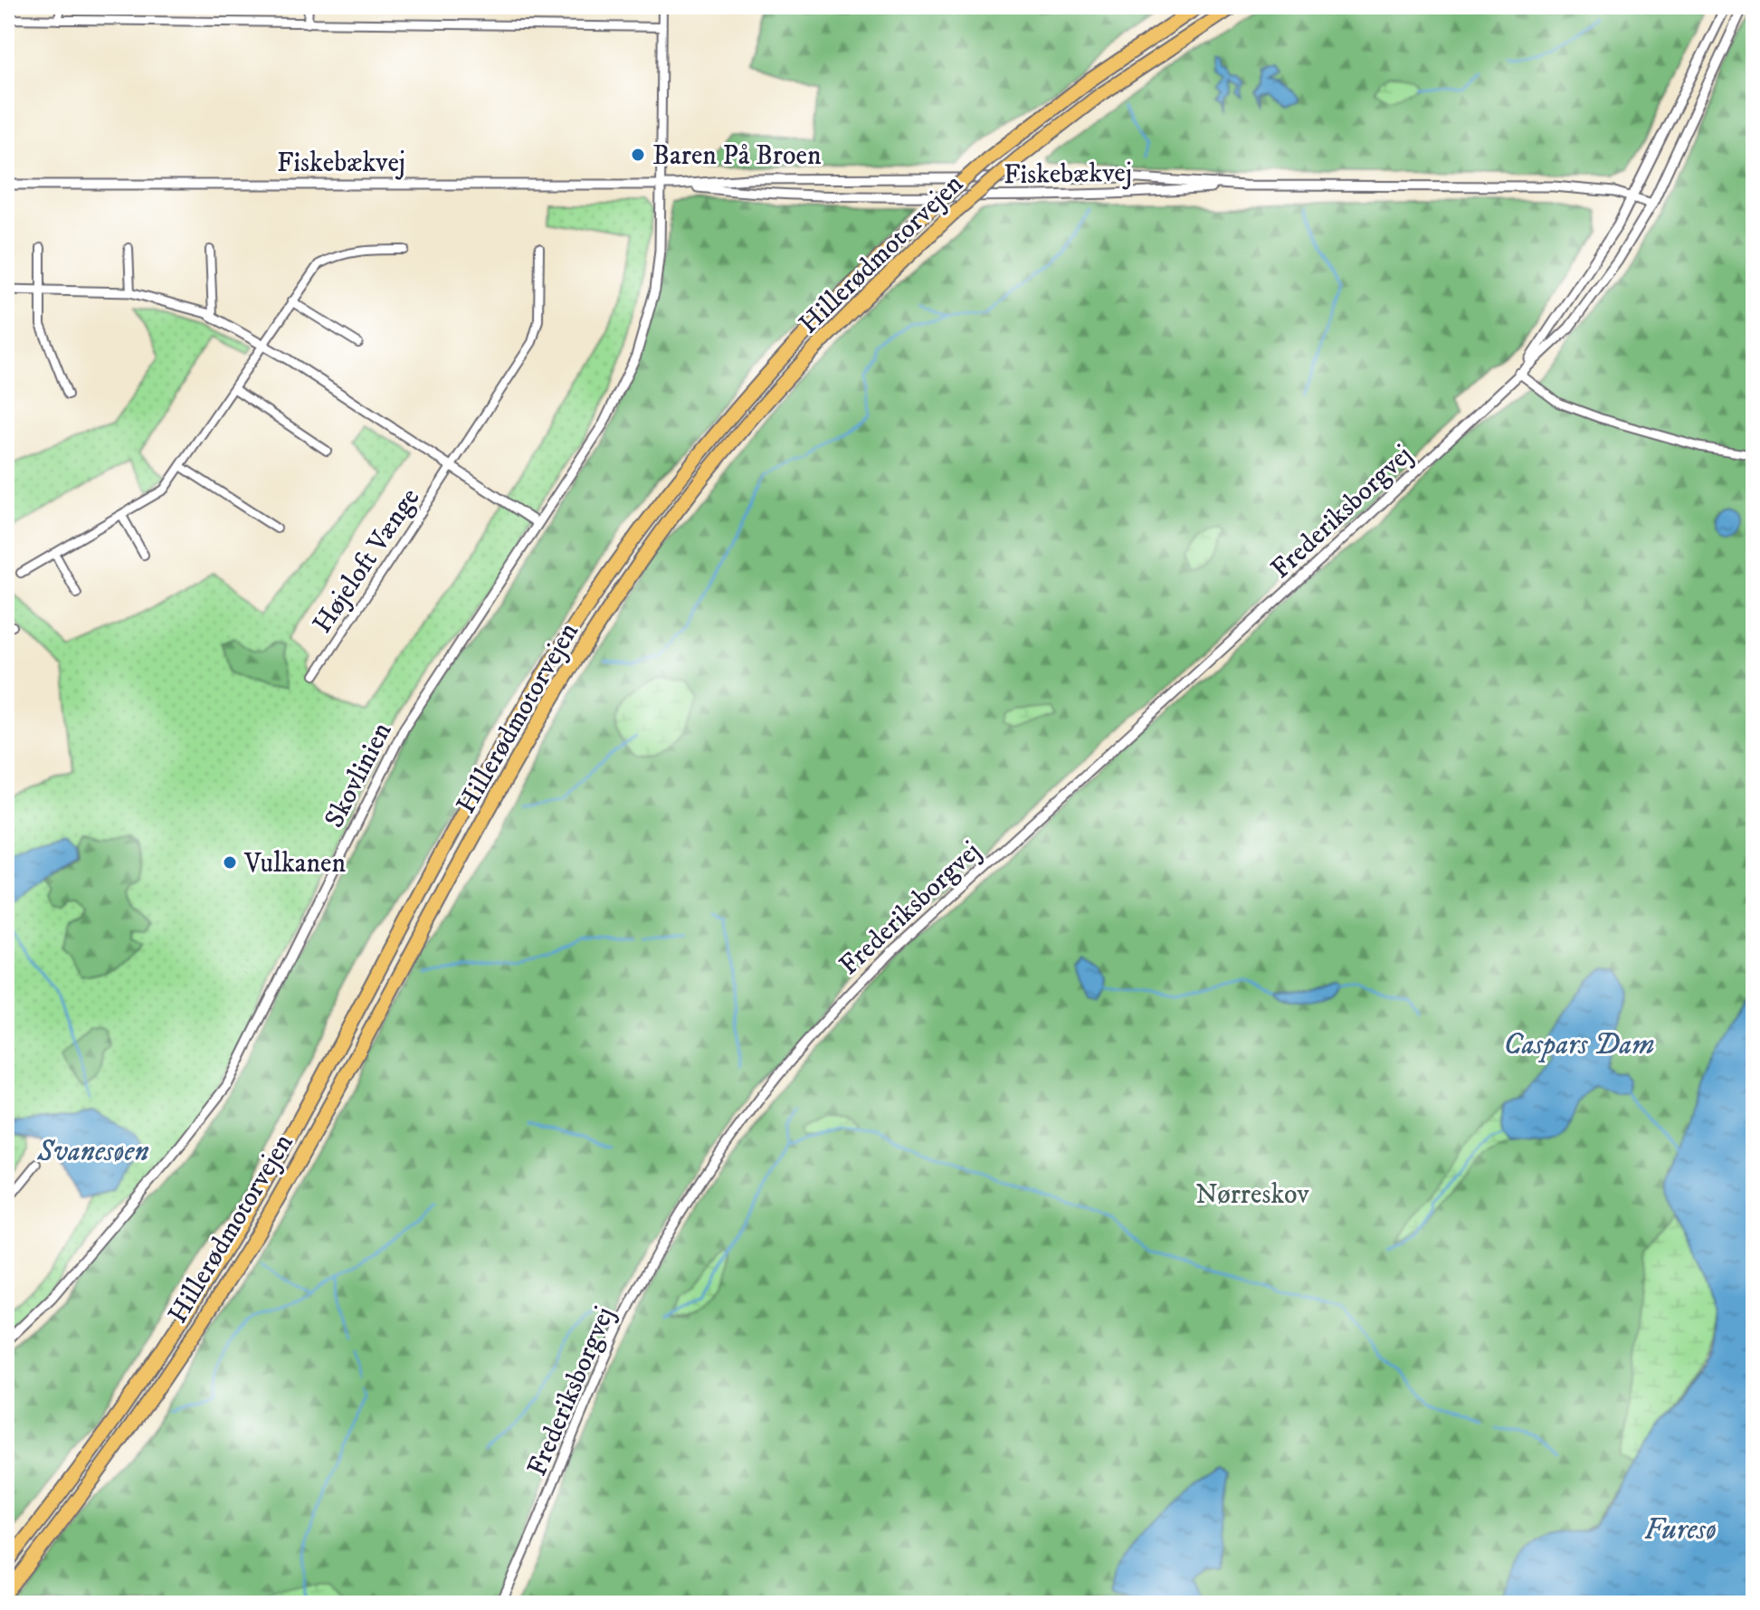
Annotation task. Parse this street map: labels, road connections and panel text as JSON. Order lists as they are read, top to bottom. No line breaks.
{"streets":{"highway":["Hillerødmotorvejen"],"street":["Fiskebækvej","Frederiksborgvej","Højeloft Vænge","Skovlinien"]},"crossings":[["Fiskebækvej","Frederiksborgvej"],["Fiskebækvej","Skovlinien"],["Højeloft Vænge","Skovlinien"]],"water":["Caspars Dam","Svanesøen","Furesø"],"parks":["Nørreskov"],"places":["Baren På Broen","Vulkanen"]}
